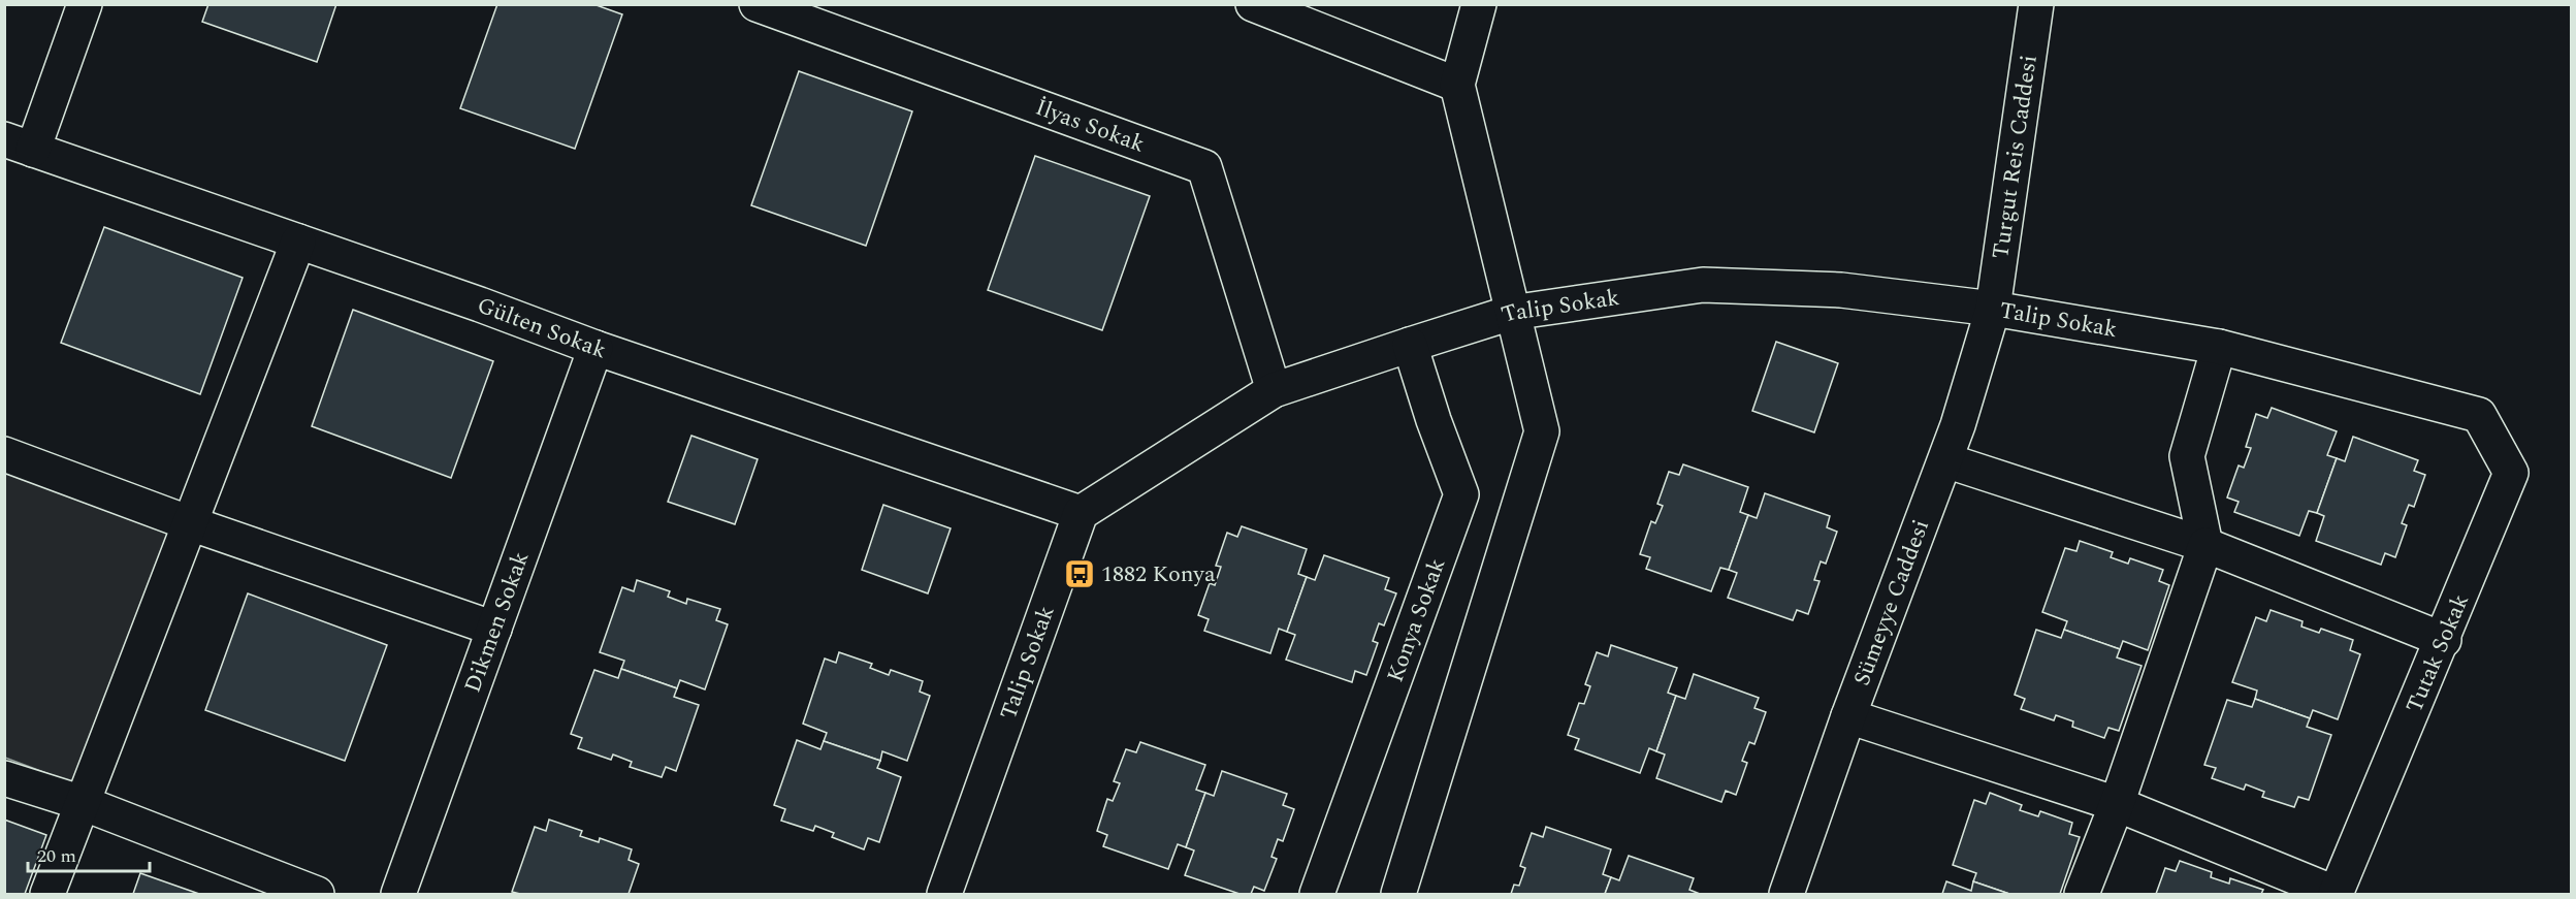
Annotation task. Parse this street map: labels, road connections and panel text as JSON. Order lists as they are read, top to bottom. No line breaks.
{"streets":{"street":["İlyas Sokak","Turgut Reis Caddesi","Talip Sokak","Gülten Sokak","Sümeyye Caddesi","Konya Sokak","Dikmen Sokak","Tutak Sokak"]},"crossings":[["İlyas Sokak","Talip Sokak"],["Turgut Reis Caddesi","Talip Sokak"],["Turgut Reis Caddesi","Sümeyye Caddesi"],["Talip Sokak","Gülten Sokak"],["Talip Sokak","Sümeyye Caddesi"],["Talip Sokak","Konya Sokak"],["Talip Sokak","Tutak Sokak"],["Gülten Sokak","Dikmen Sokak"]],"places":{"bus stop":["1882 Konya"]},"scale_bar":"20 m"}
